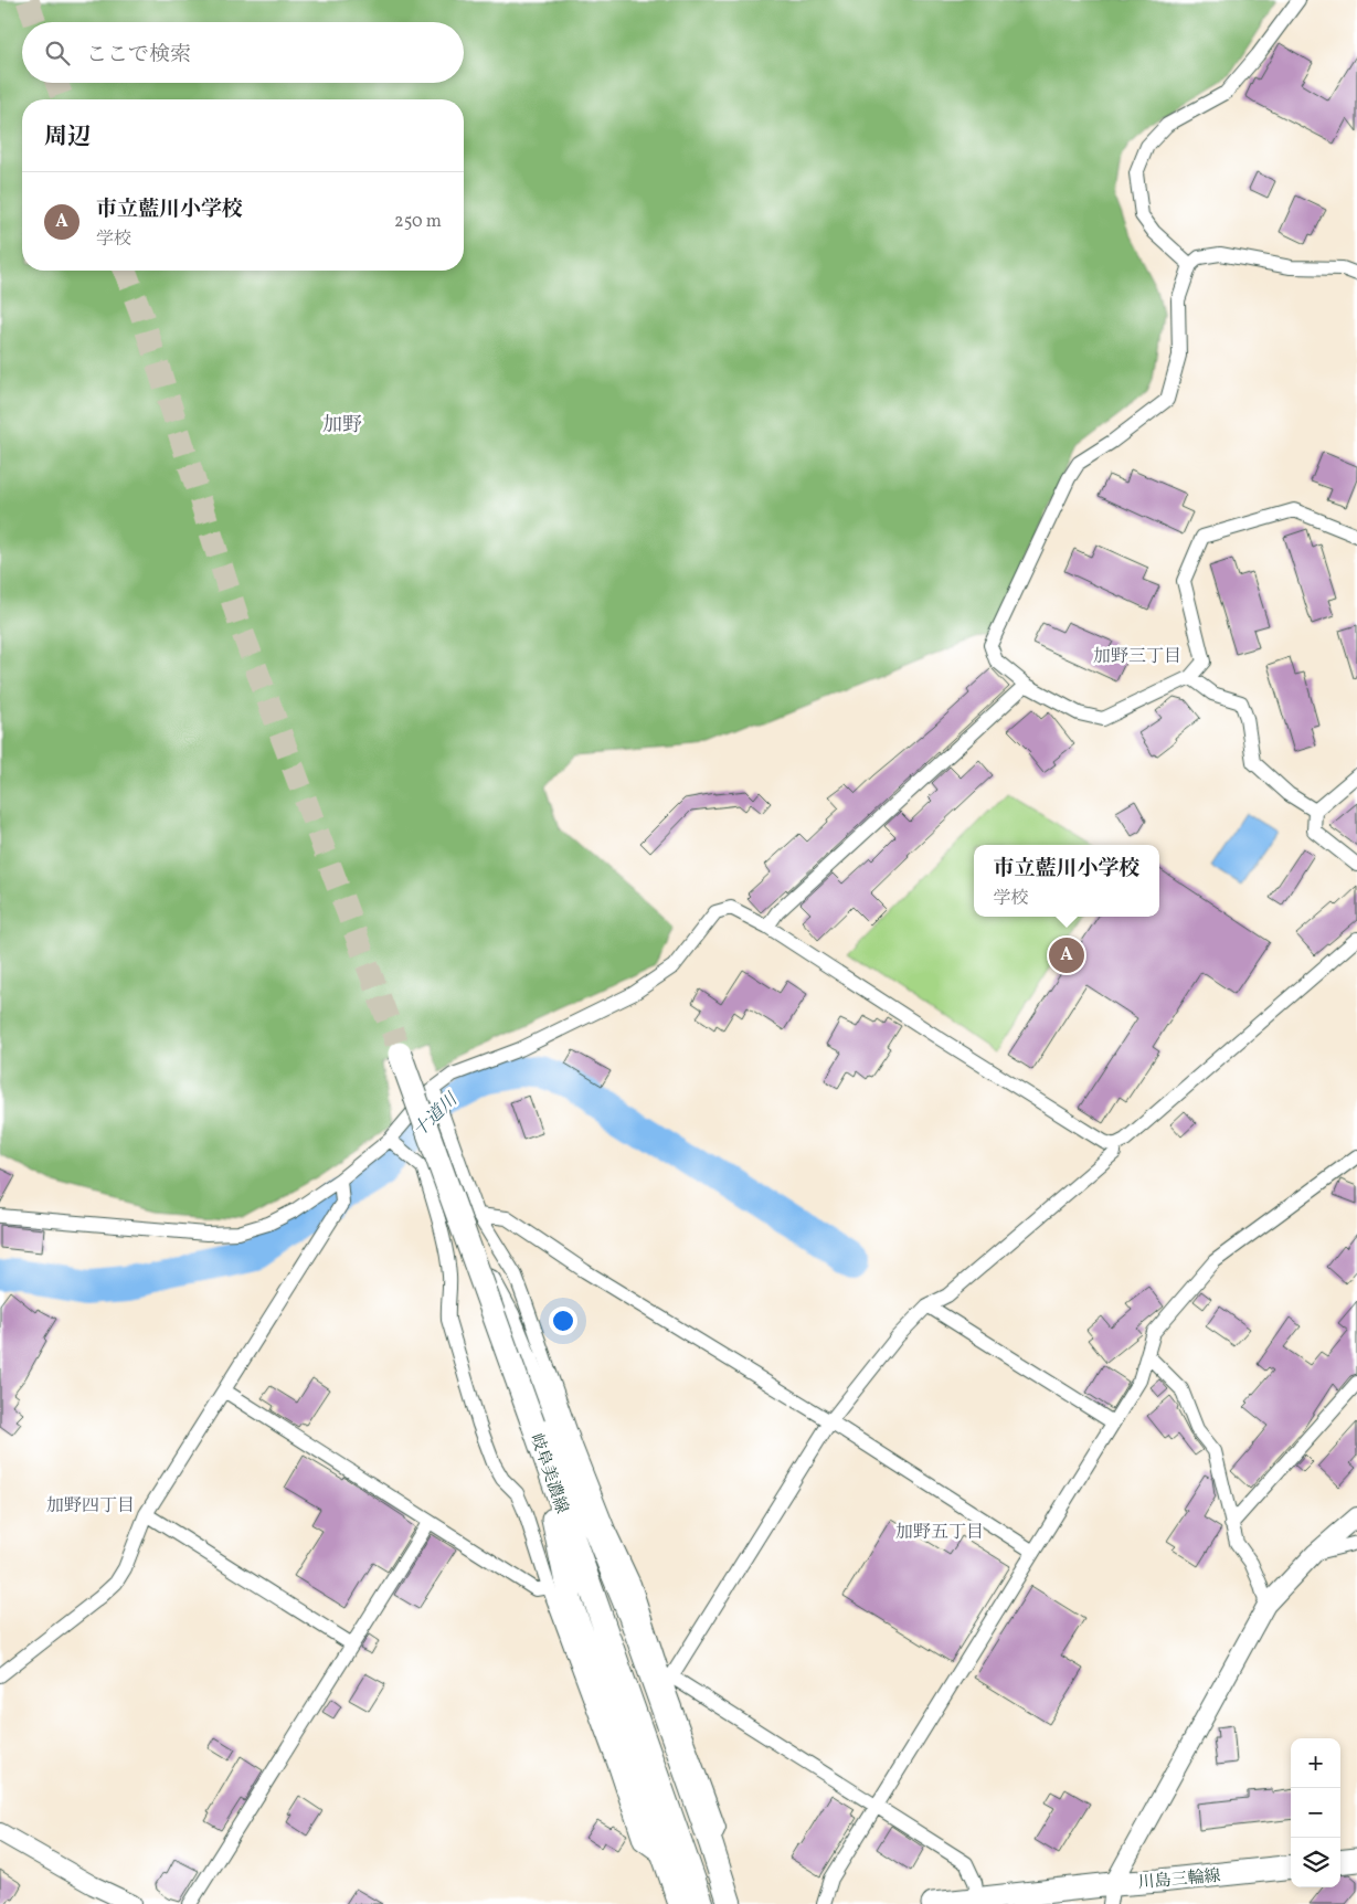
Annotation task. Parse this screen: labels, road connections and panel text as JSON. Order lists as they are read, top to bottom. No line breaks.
{"streets":{"main road":["岐阜美濃線","川島三輪線"]},"districts":["加野","加野三丁目","加野四丁目","加野五丁目"],"water":["十道川"],"page":{"search":"ここで検索","heading":"周辺","list":[{"mark":"A","name":"市立藍川小学校","note":"学校","value":"250 m"}],"popup":["市立藍川小学校","学校"],"pins":"A","map_buttons":["+","−"]}}
